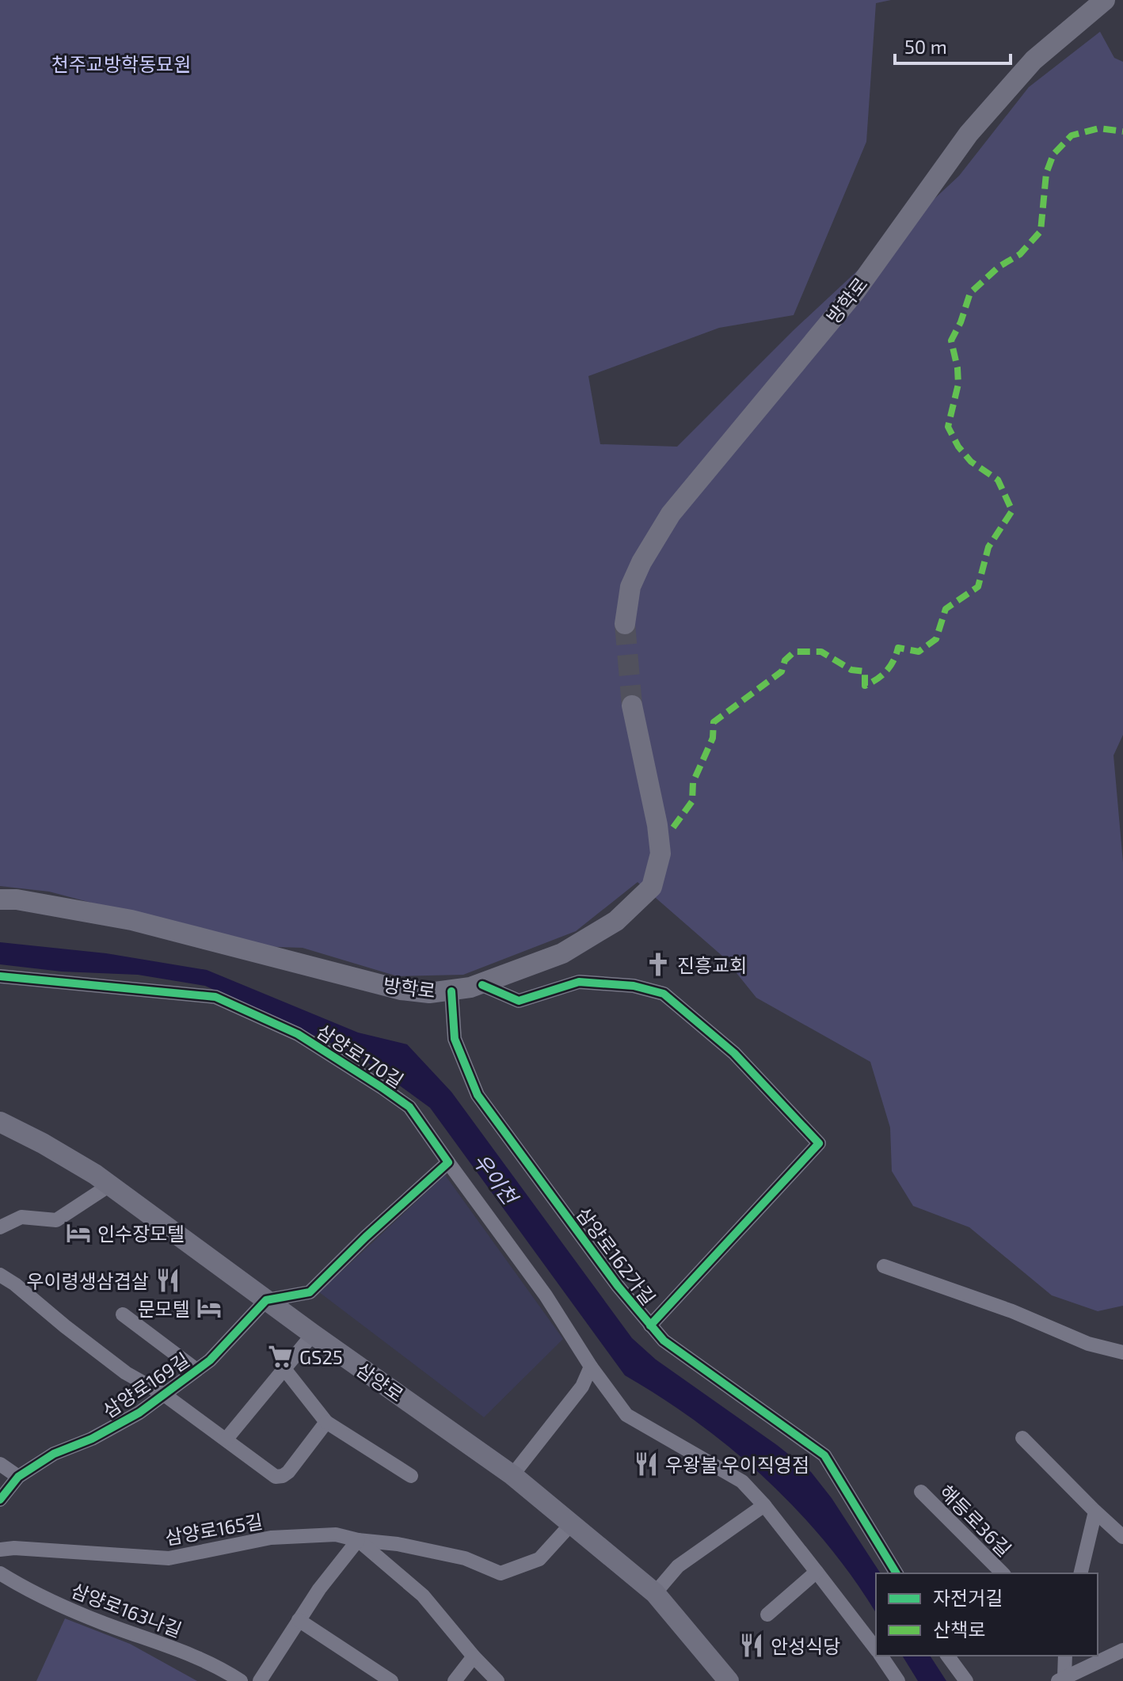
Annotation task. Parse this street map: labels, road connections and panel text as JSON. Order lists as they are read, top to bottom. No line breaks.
{"streets":{"main road":["방학로","삼양로"],"street":["삼양로170길","삼양로162가길","삼양로169길","해등로36길","삼양로165길","삼양로163나길"]},"crossings":[["방학로","삼양로162가길"],["삼양로","삼양로169길"],["삼양로","삼양로165길"]],"water":["우이천"],"parks":["천주교방학동묘원"],"places":{"church":["진흥교회"],"hotel":["인수장모텔","문모텔"],"restaurant":["우이령생삼겹살","우왕불 우이직영점","안성식당"],"supermarket":["GS25"]},"legend":["자전거길","산책로"],"scale_bar":"50 m"}
